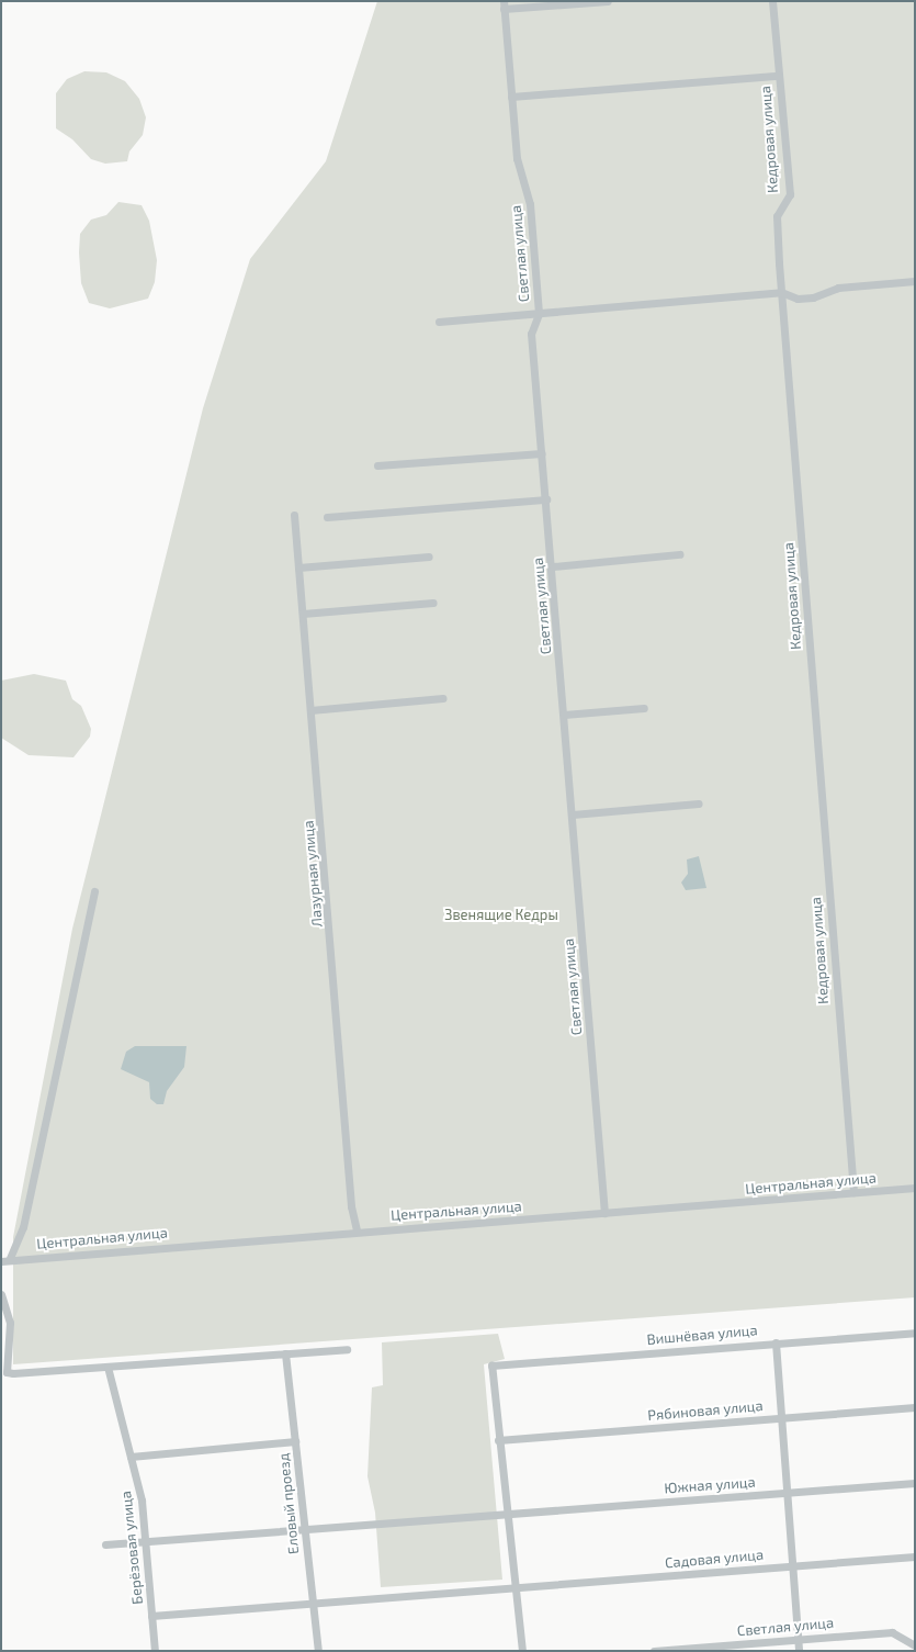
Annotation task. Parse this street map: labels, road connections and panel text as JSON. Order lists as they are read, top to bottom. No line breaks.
{"streets":{"street":["Кедровая улица","Светлая улица","Лазурная улица","Центральная улица","Вишнёвая улица","Рябиновая улица","Южная улица","Еловый проезд","Берёзовая улица","Садовая улица"]},"crossings":[["Кедровая улица","Центральная улица"],["Светлая улица","Центральная улица"],["Лазурная улица","Центральная улица"],["Вишнёвая улица","Рябиновая улица"],["Южная улица","Еловый проезд"],["Южная улица","Берёзовая улица"],["Еловый проезд","Садовая улица"],["Берёзовая улица","Садовая улица"]],"parks":["Звенящие Кедры"]}
